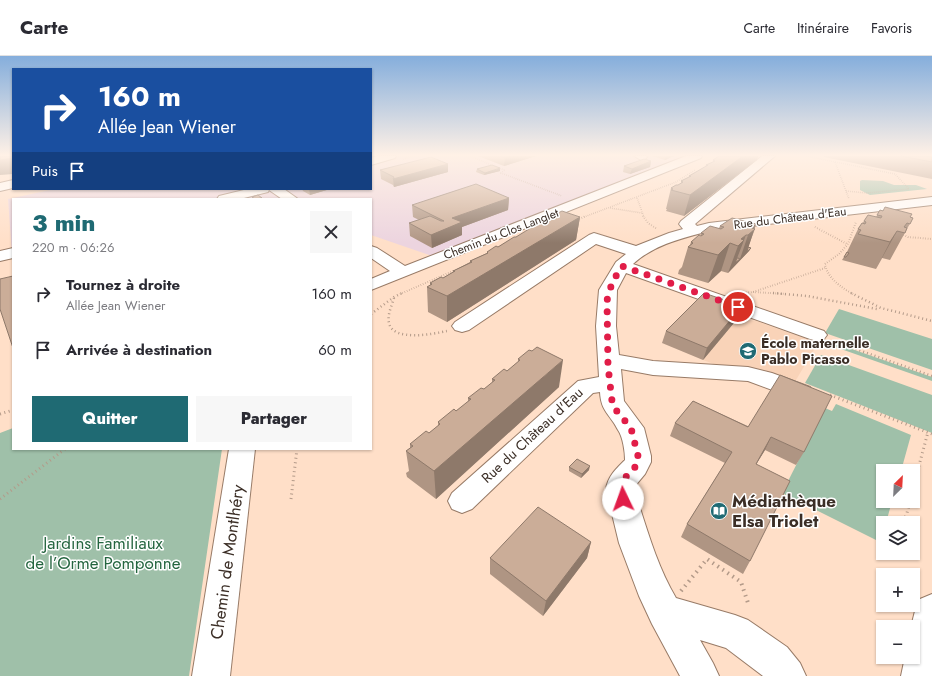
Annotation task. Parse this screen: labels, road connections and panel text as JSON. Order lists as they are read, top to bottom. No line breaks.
{"streets":{"street":["Rue du Château d'Eau","Chemin du Clos Langlet","Chemin de Montlhéry"]},"parks":["Jardins Familiaux de l’Orme Pomponne"],"places":{"school or university":["École maternelle Pablo Picasso"],"library":["Médiathèque Elsa Triolet"]},"north":"top right","page":{"header":"Carte","nav":["Carte","Itinéraire","Favoris"],"turn":["160 m","Allée Jean Wiener"],"then":"Puis","heading":["3 min","220 m · 06:26"],"list":[{"name":"Tournez à droite","note":"Allée Jean Wiener","value":"160 m"},{"name":"Arrivée à destination","value":"60 m"}],"buttons":["Quitter","Partager"],"map_buttons":["+","−"]}}
